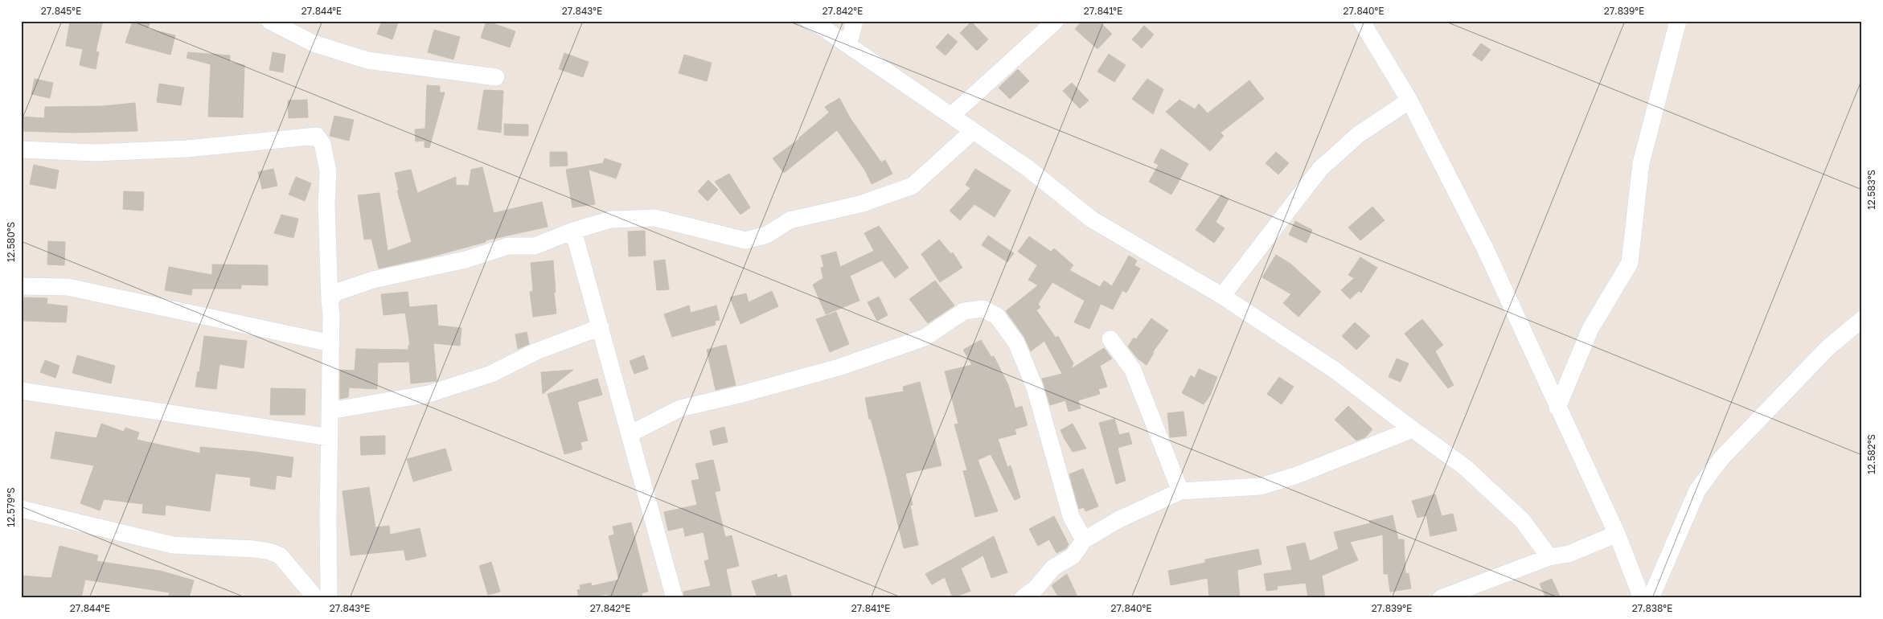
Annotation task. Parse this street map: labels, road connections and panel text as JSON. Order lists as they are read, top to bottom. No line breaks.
{"coordinates":["27.845°E","27.844°E","27.843°E","27.842°E","27.841°E","27.840°E","27.839°E","12.583°S","12.580°S","12.582°S","12.579°S","27.838°E"]}
